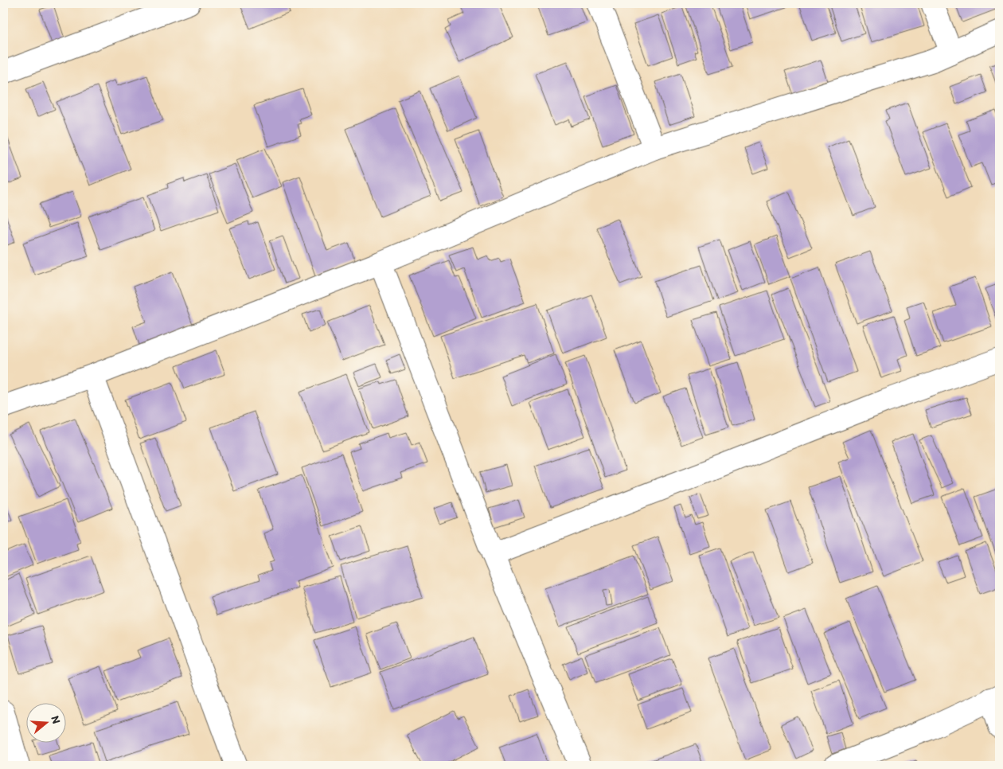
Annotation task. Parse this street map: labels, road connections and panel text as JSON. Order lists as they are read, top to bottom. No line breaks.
{"north":"right"}
